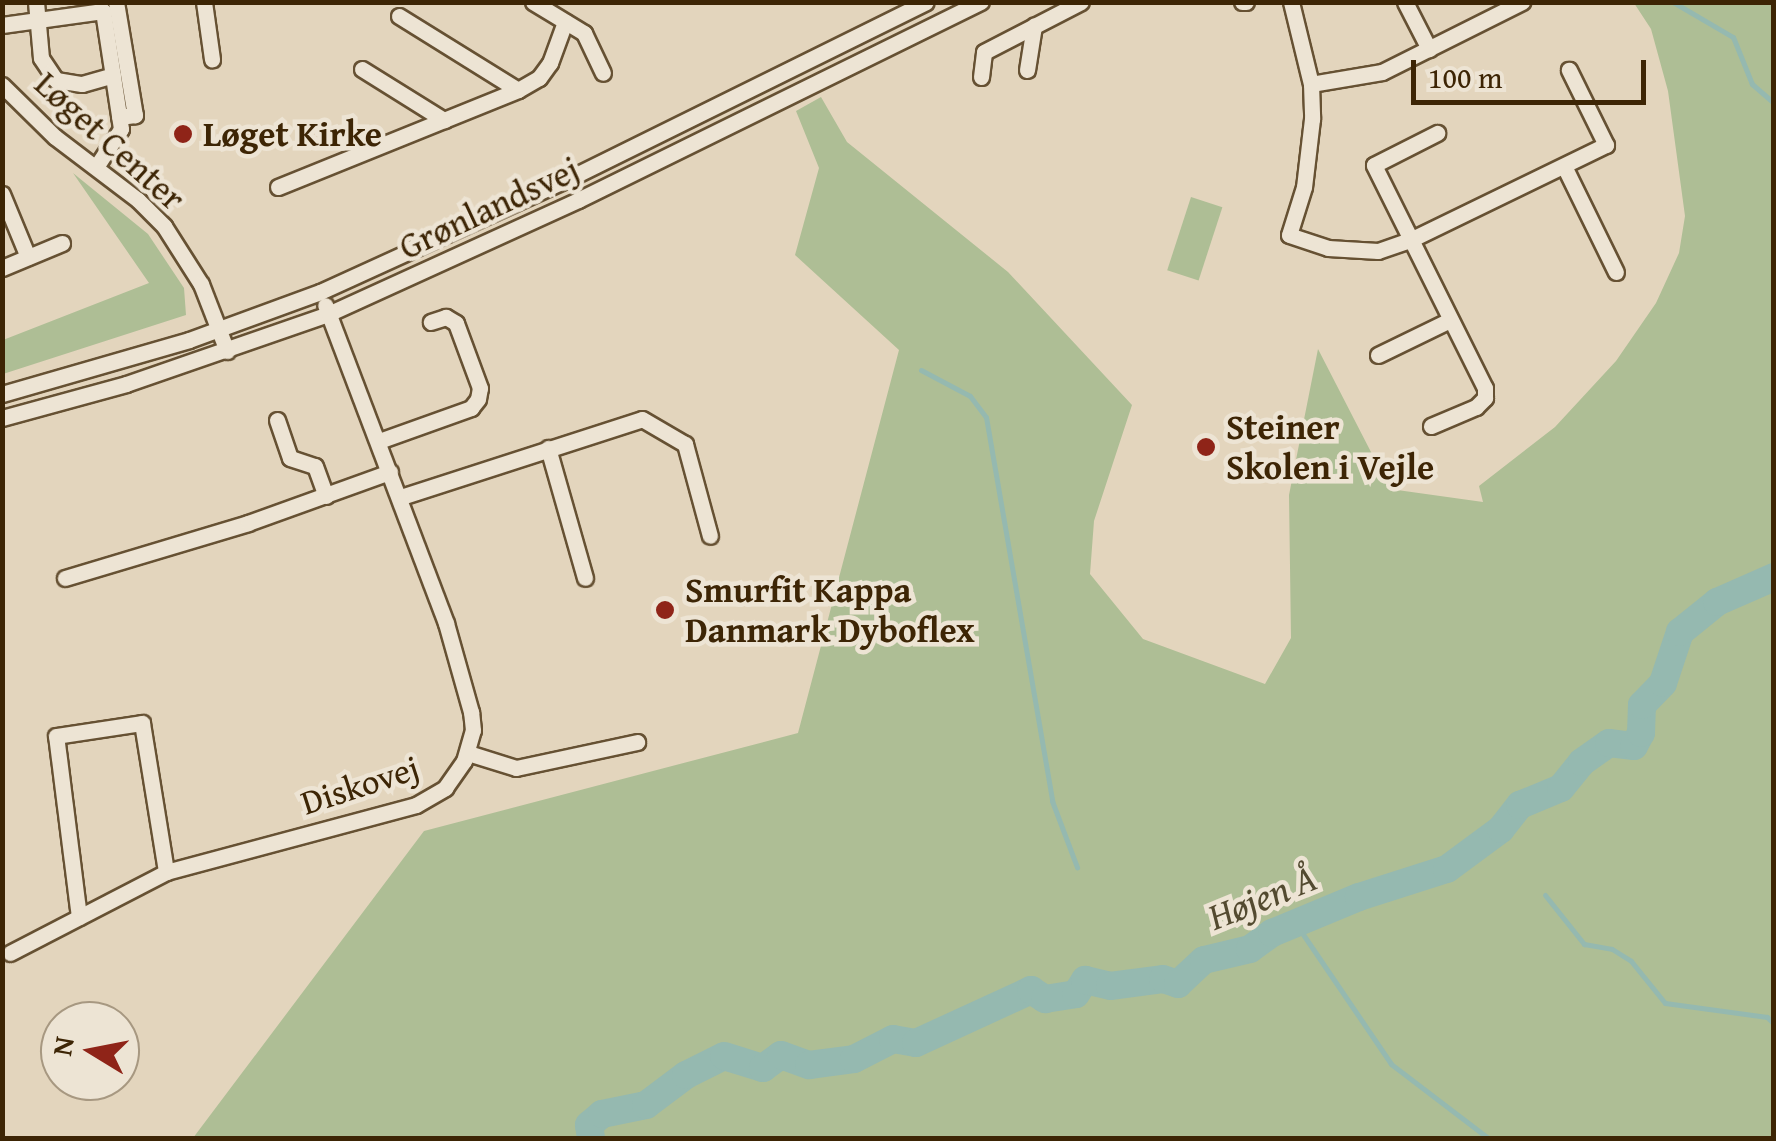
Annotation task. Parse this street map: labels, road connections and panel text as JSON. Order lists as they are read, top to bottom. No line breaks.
{"streets":{"street":["Løget Center","Grønlandsvej","Diskovej"]},"crossings":[["Løget Center","Grønlandsvej"],["Grønlandsvej","Diskovej"]],"water":["Højen Å"],"places":["Løget Kirke","Steiner Skolen i Vejle","Smurfit Kappa Danmark Dyboflex"],"scale_bar":"100 m","north":"left"}
